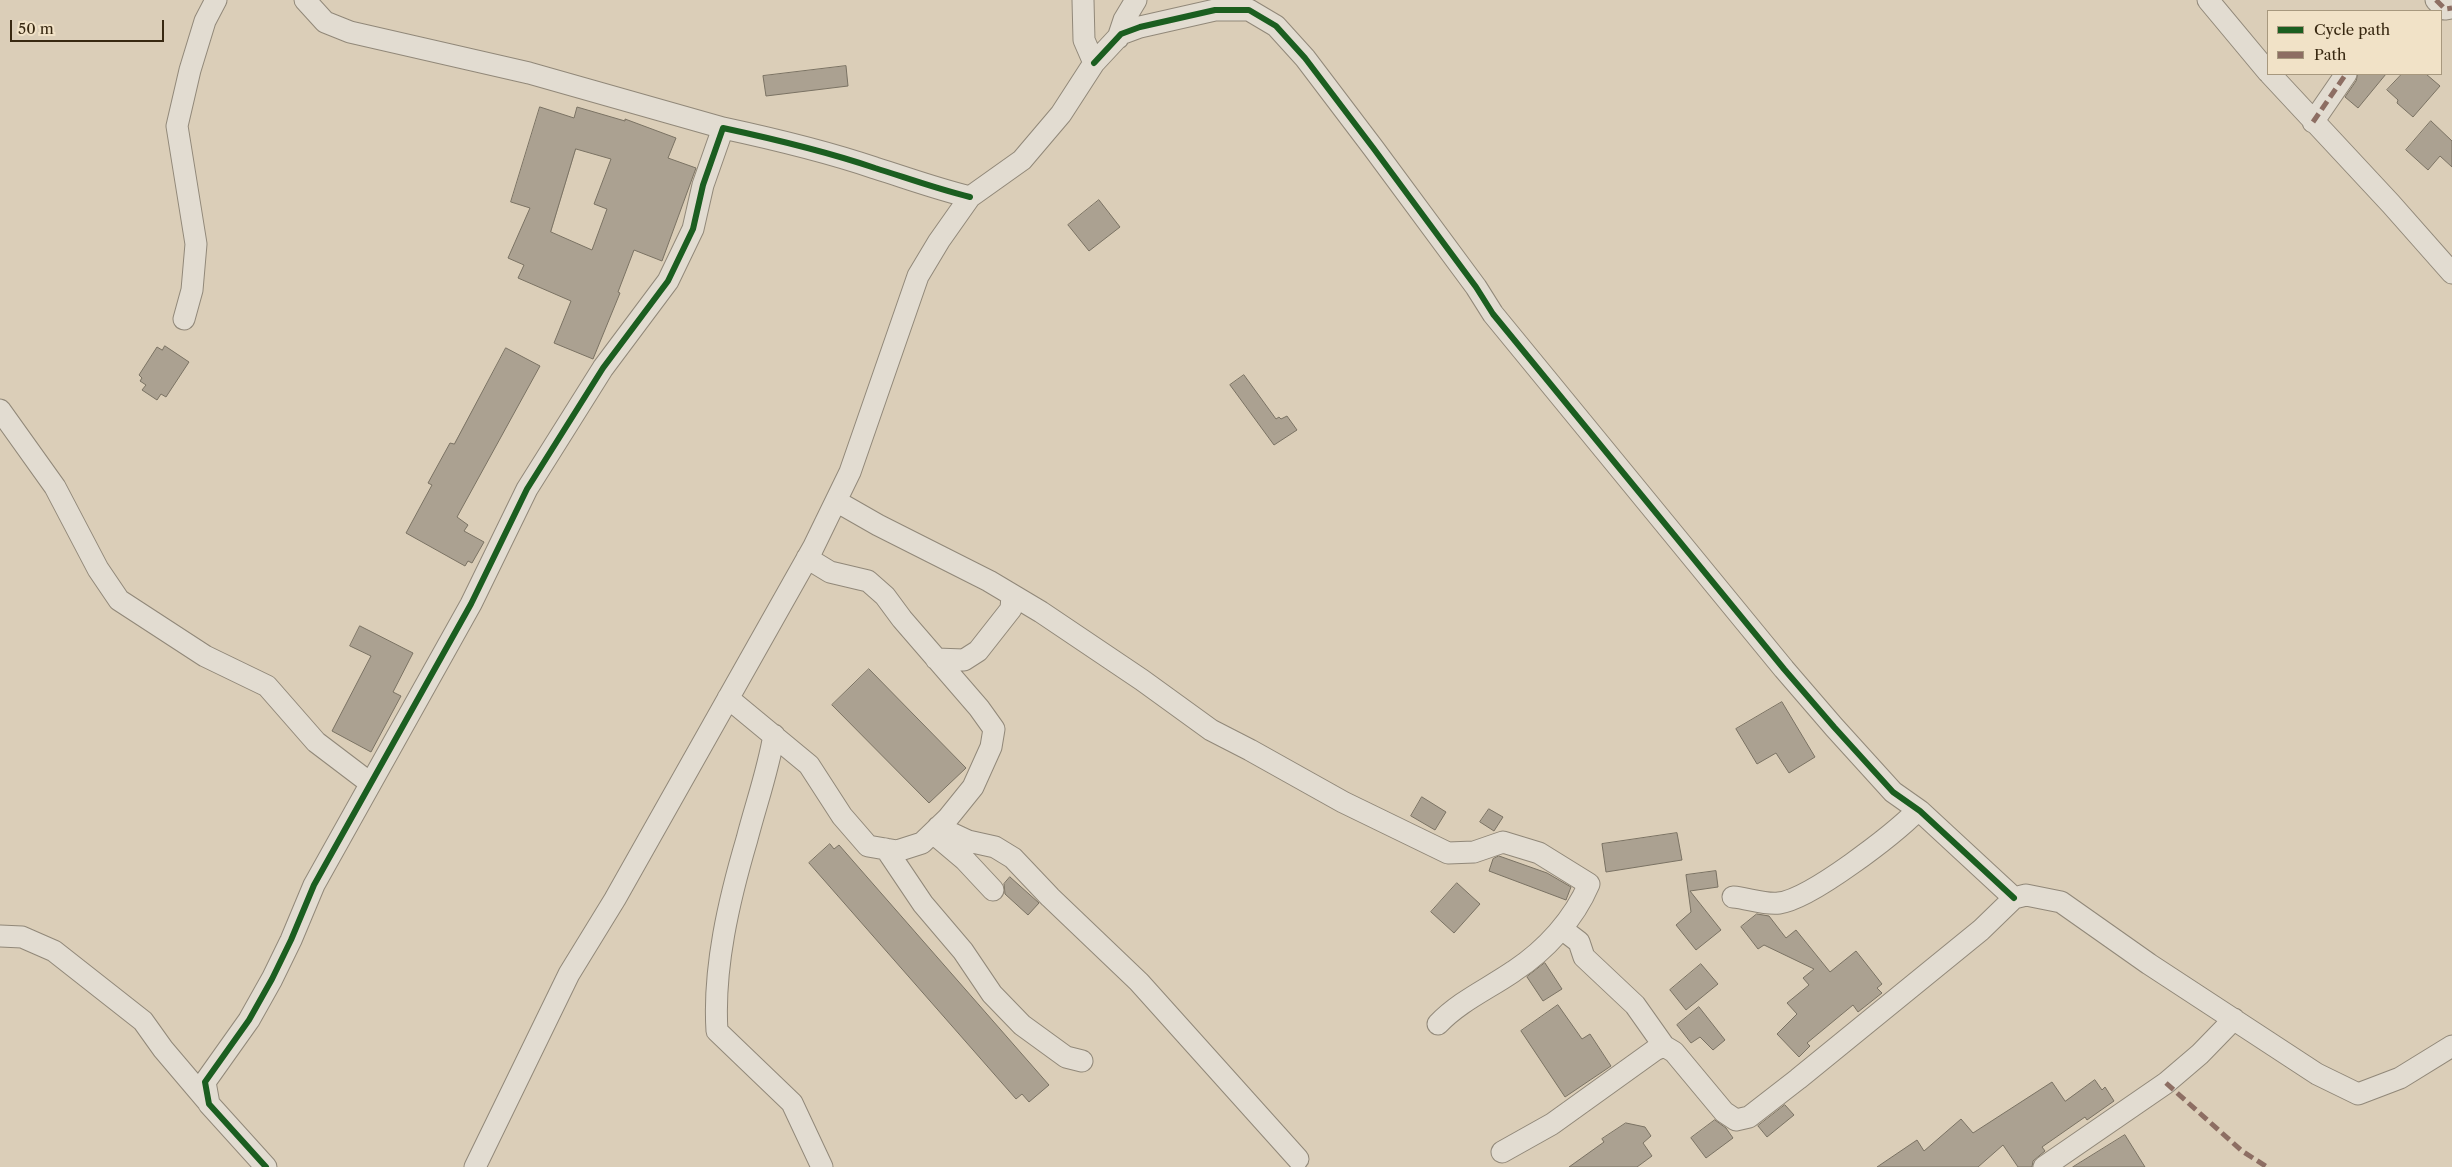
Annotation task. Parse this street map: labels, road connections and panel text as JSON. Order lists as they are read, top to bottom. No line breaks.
{"legend":["Cycle path","Path"],"scale_bar":"50 m"}
